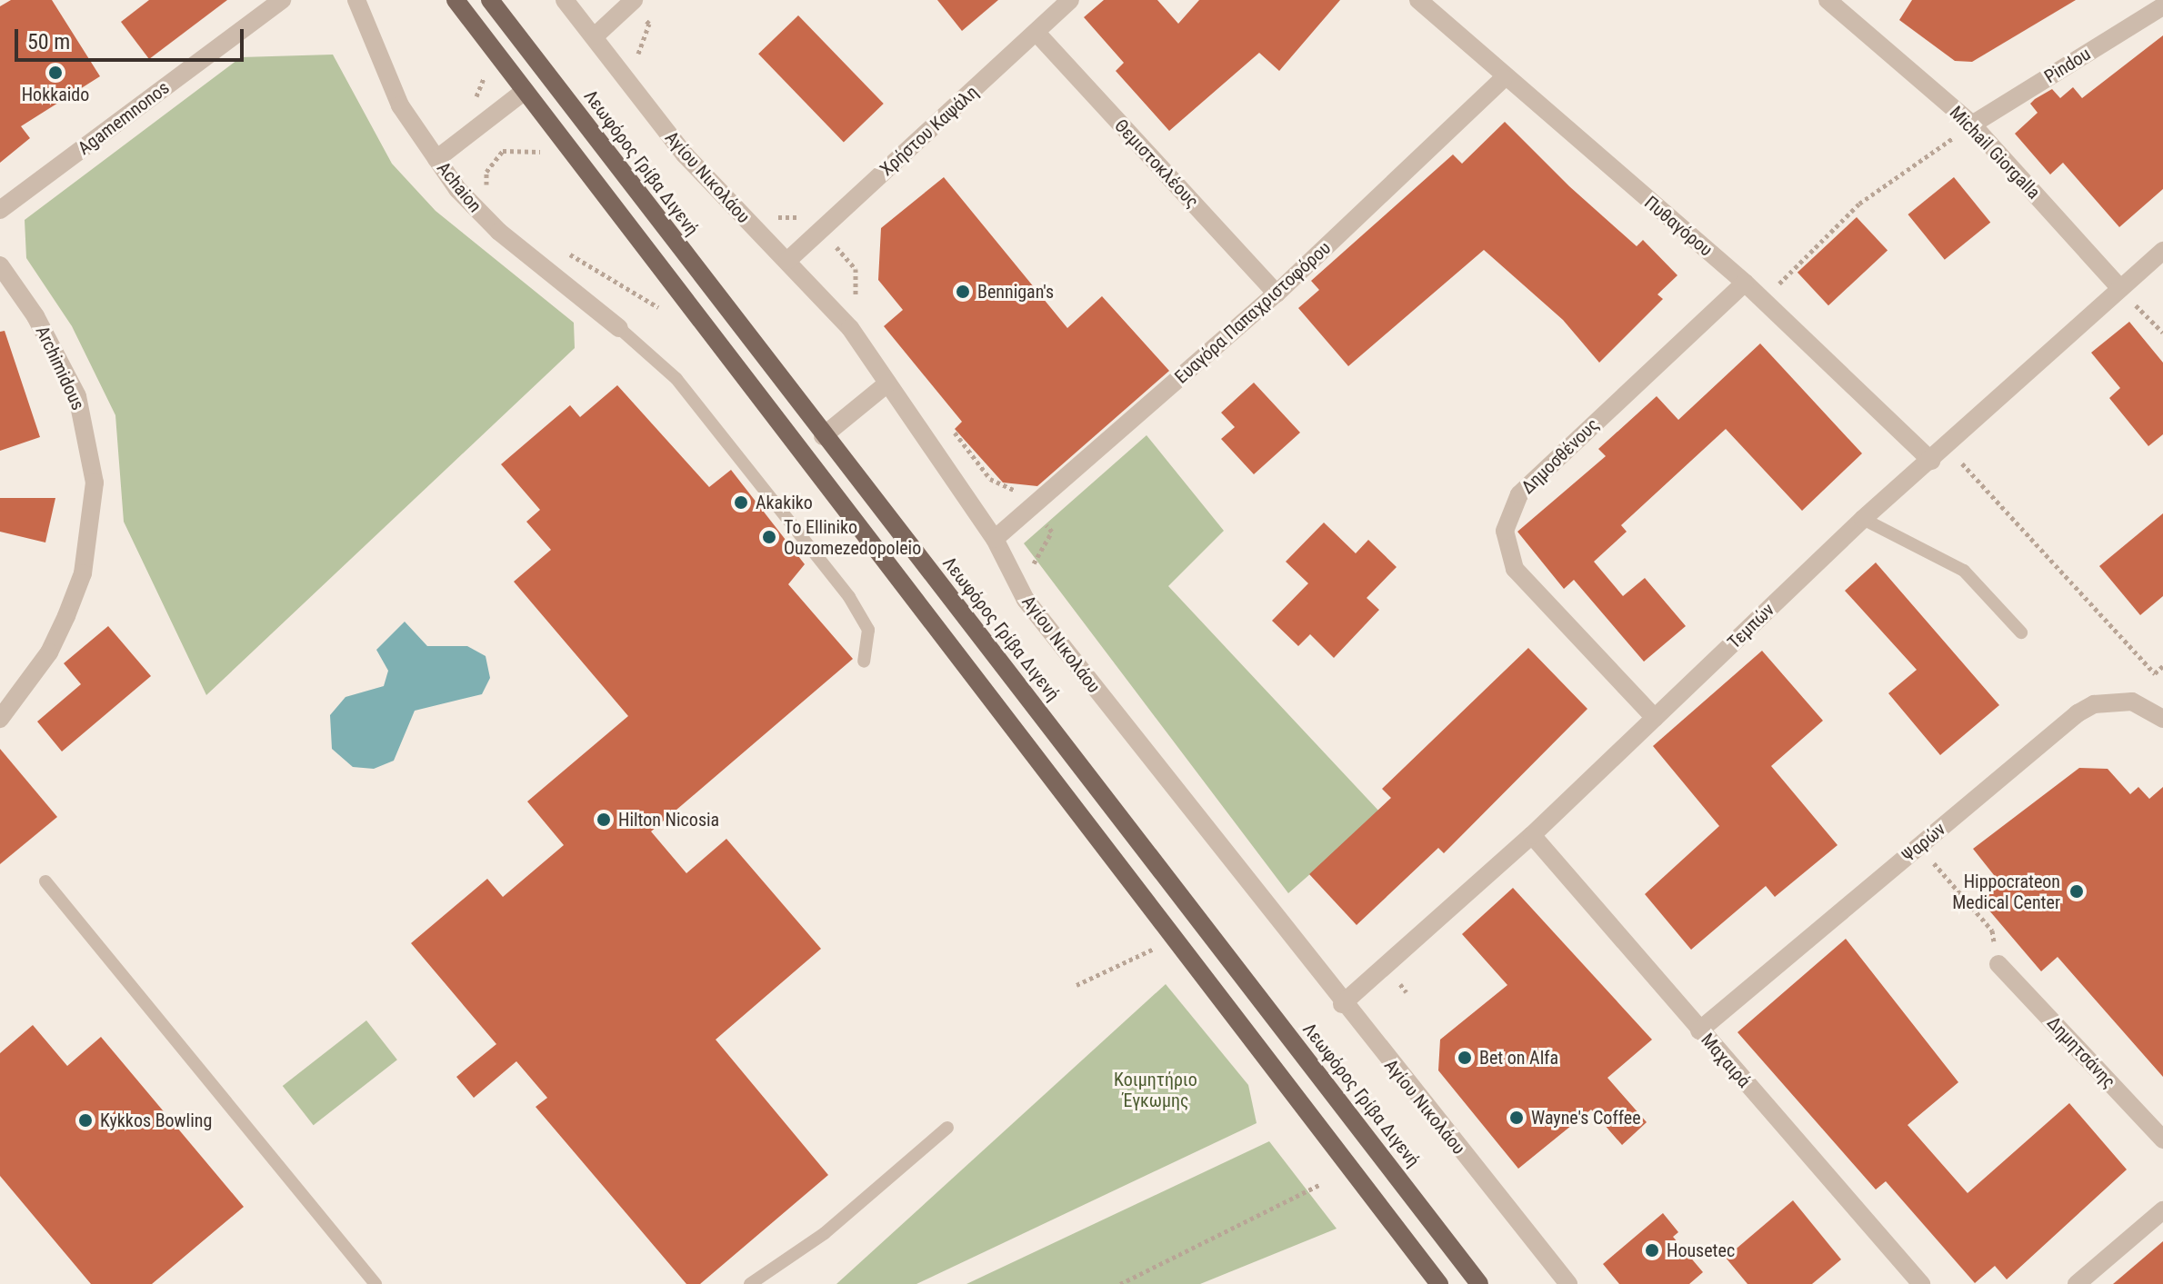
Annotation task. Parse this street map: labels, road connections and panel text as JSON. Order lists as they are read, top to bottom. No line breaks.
{"streets":{"main road":["Λεωφόρος Γρίβα Διγενή"],"street":["Pindou","Agamemnonos","Χρήστου Καψάλη","Michail Giorgalla","Θεμιστοκλέους","Αγίου Νικολάου","Achaion","Πυθαγόρου","Ευαγόρα Παπαχριστοφόρου","Archimidous","Δημοσθένους","Τεμπών","Ψαρών","Δημητσάνης","Μαχαιρά"]},"crossings":[["Pindou","Michail Giorgalla"],["Χρήστου Καψάλη","Θεμιστοκλέους"],["Χρήστου Καψάλη","Αγίου Νικολάου"],["Michail Giorgalla","Τεμπών"],["Θεμιστοκλέους","Ευαγόρα Παπαχριστοφόρου"],["Αγίου Νικολάου","Ευαγόρα Παπαχριστοφόρου"],["Αγίου Νικολάου","Τεμπών"],["Πυθαγόρου","Ευαγόρα Παπαχριστοφόρου"],["Πυθαγόρου","Δημοσθένους"],["Πυθαγόρου","Τεμπών"],["Δημοσθένους","Τεμπών"],["Τεμπών","Μαχαιρά"],["Ψαρών","Μαχαιρά"]],"parks":["Κοιμητήριο Έγκωμης"],"places":["Hokkaido","Bennigan's","Akakiko","To Elliniko Ouzomezedopoleio","Hilton Nicosia","Hippocrateon Medical Center","Bet on Alfa","Wayne's Coffee","Kykkos Bowling","Housetec"],"scale_bar":"50 m"}
